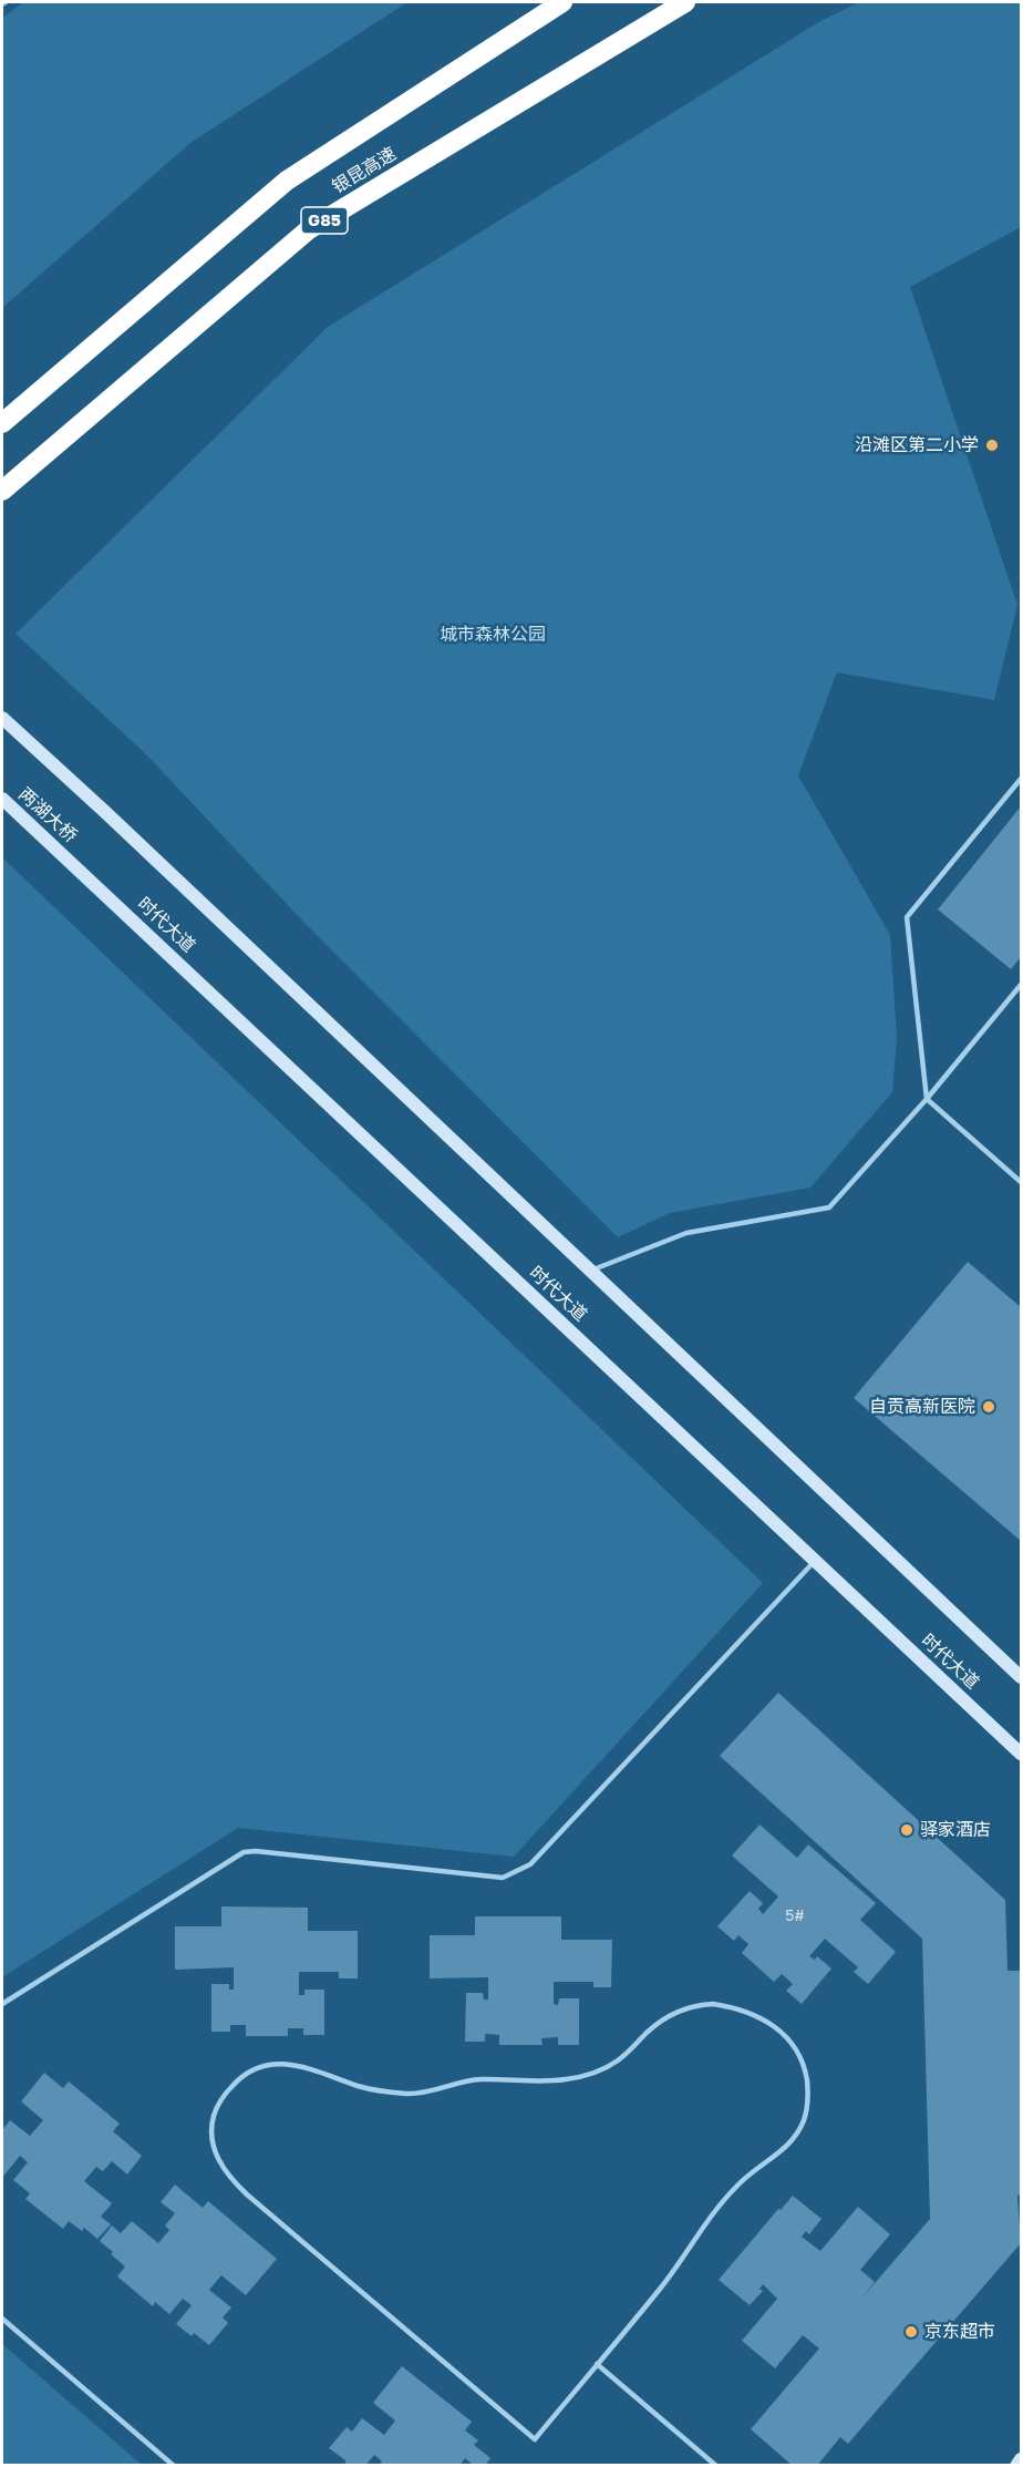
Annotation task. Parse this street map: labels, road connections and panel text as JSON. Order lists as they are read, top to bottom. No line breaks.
{"streets":{"highway":["银昆高速","G85"],"main road":["两湖大桥","时代大道"]},"crossings":[["两湖大桥","时代大道"]],"parks":["城市森林公园"],"places":["沿滩区第二小学","自贡高新医院","驿家酒店","京东超市"],"house_numbers":["5#"]}
